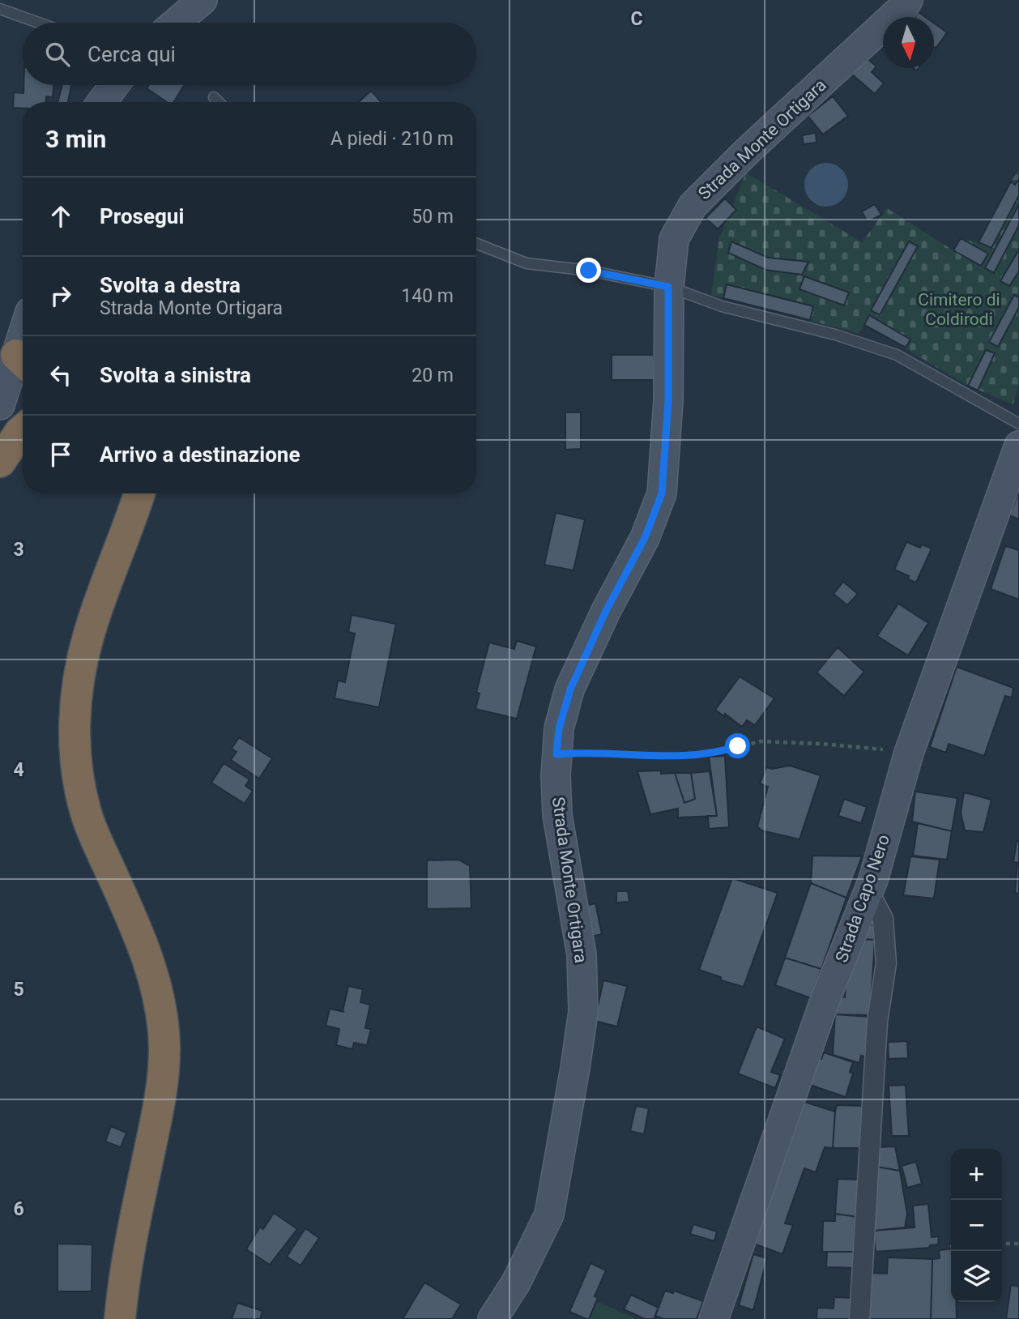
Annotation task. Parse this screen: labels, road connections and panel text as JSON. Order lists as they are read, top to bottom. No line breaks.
{"streets":{"main road":["Strada Monte Ortigara","Strada Capo Nero"]},"parks":["Cimitero di Coldirodi"],"north":"bottom","page":{"search":"Cerca qui","heading":["3 min","A piedi · 210 m"],"list":[["Prosegui","50 m"],["Svolta a destra","Strada Monte Ortigara","140 m"],["Svolta a sinistra","20 m"],"Arrivo a destinazione"],"map_buttons":["+","−"]},"grid":{"columns":["C"],"rows":["3","4","5","6"]}}
